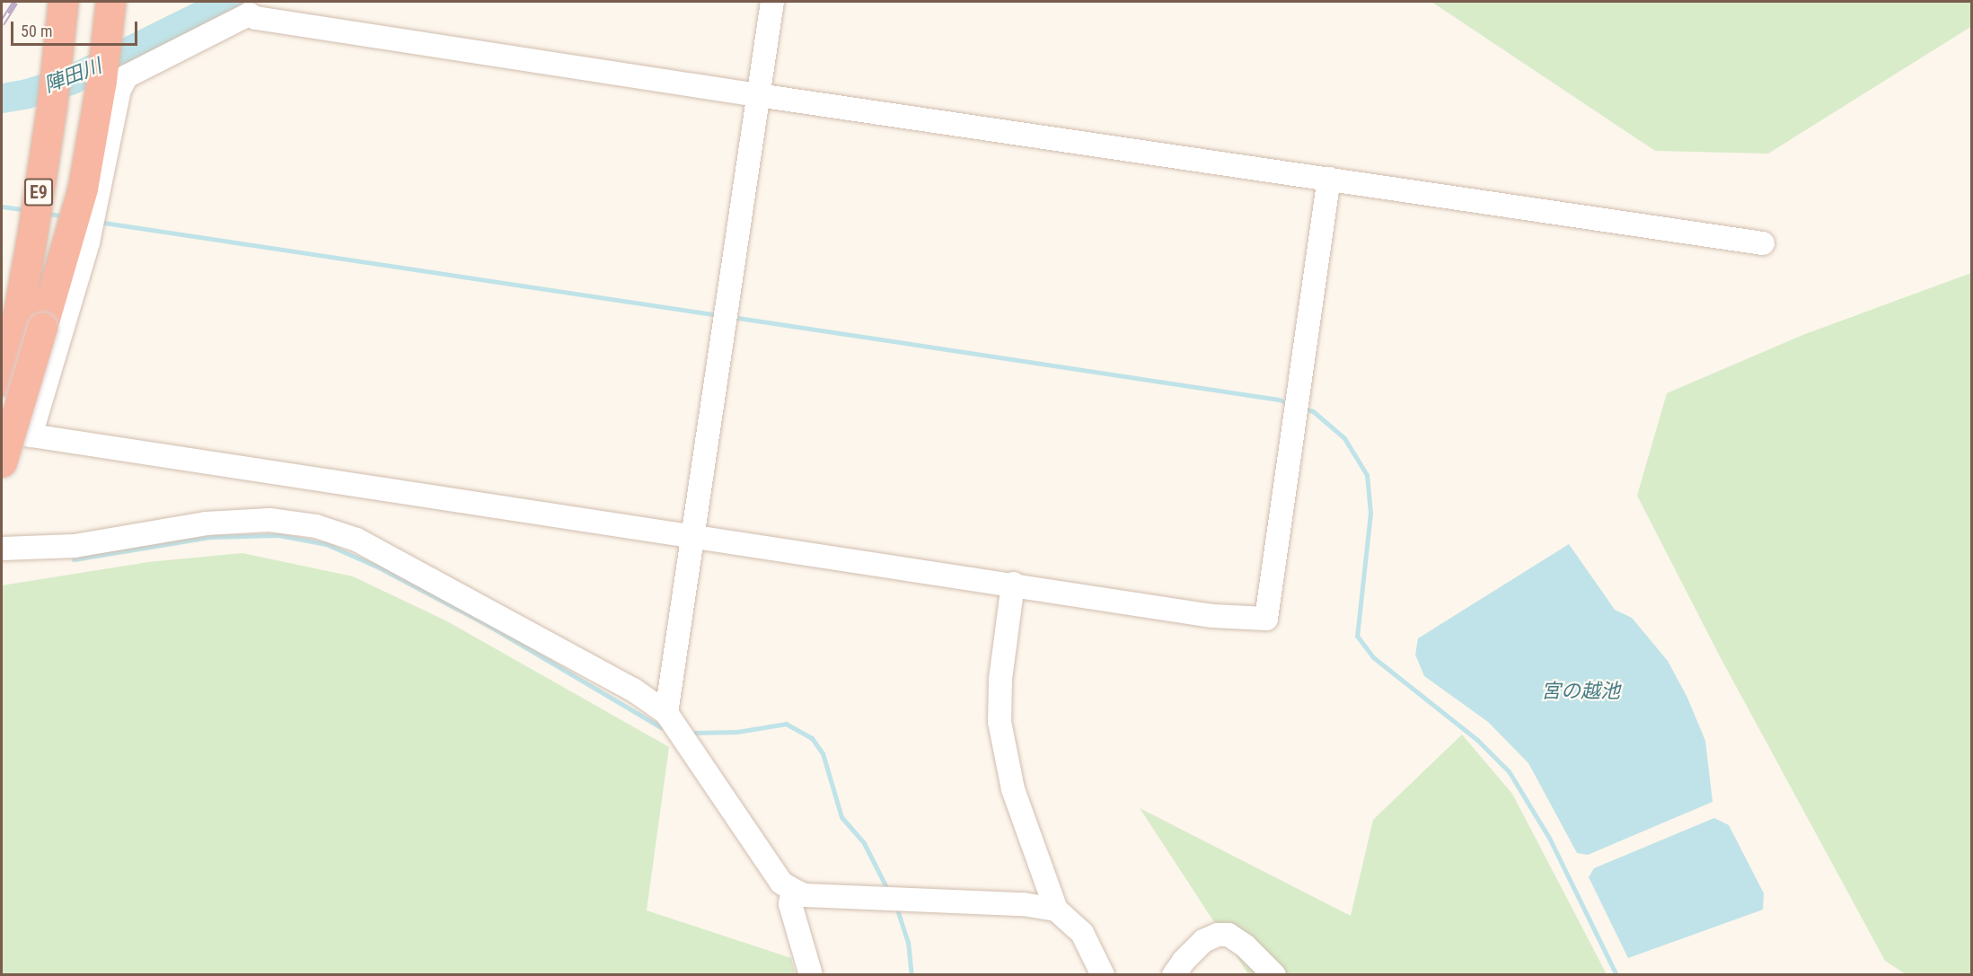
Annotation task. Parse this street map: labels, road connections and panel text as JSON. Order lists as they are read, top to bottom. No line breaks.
{"streets":{"highway":["E9"]},"water":["陣田川","宮の越池"],"scale_bar":"50 m"}
